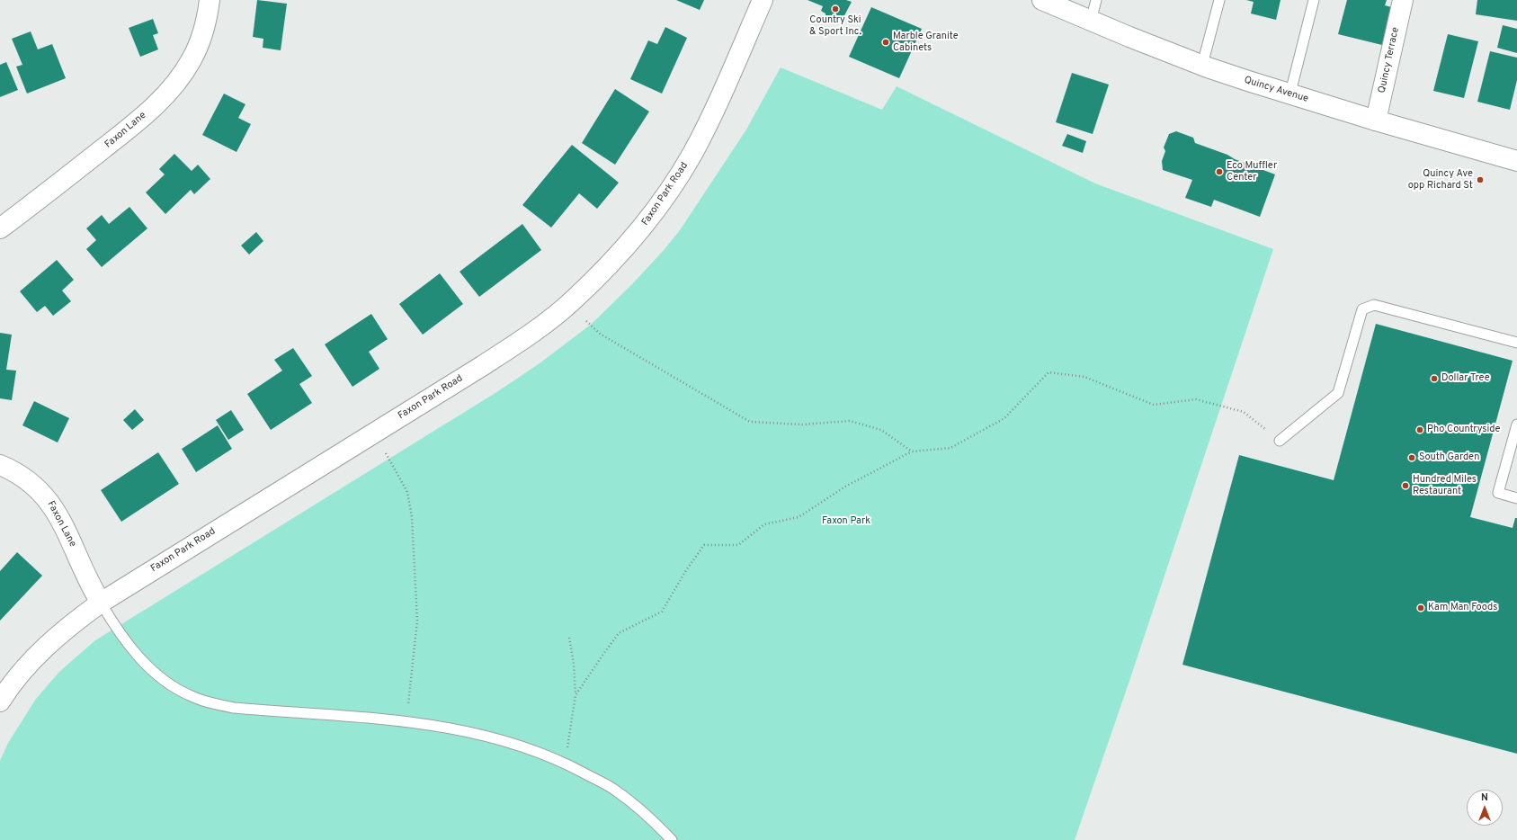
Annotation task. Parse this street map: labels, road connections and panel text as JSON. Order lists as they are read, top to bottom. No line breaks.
{"streets":{"street":["Quincy Terrace","Quincy Avenue","Faxon Lane","Faxon Park Road"]},"crossings":[["Quincy Terrace","Quincy Avenue"],["Faxon Lane","Faxon Park Road"]],"parks":["Faxon Park"],"places":["Country Ski & Sport Inc.","Marble Granite Cabinets","Eco Muffler Center","Quincy Ave opp Richard St","Dollar Tree","Pho Countryside","South Garden","Hundred Miles Restaurant","Kam Man Foods"],"north":"top"}
